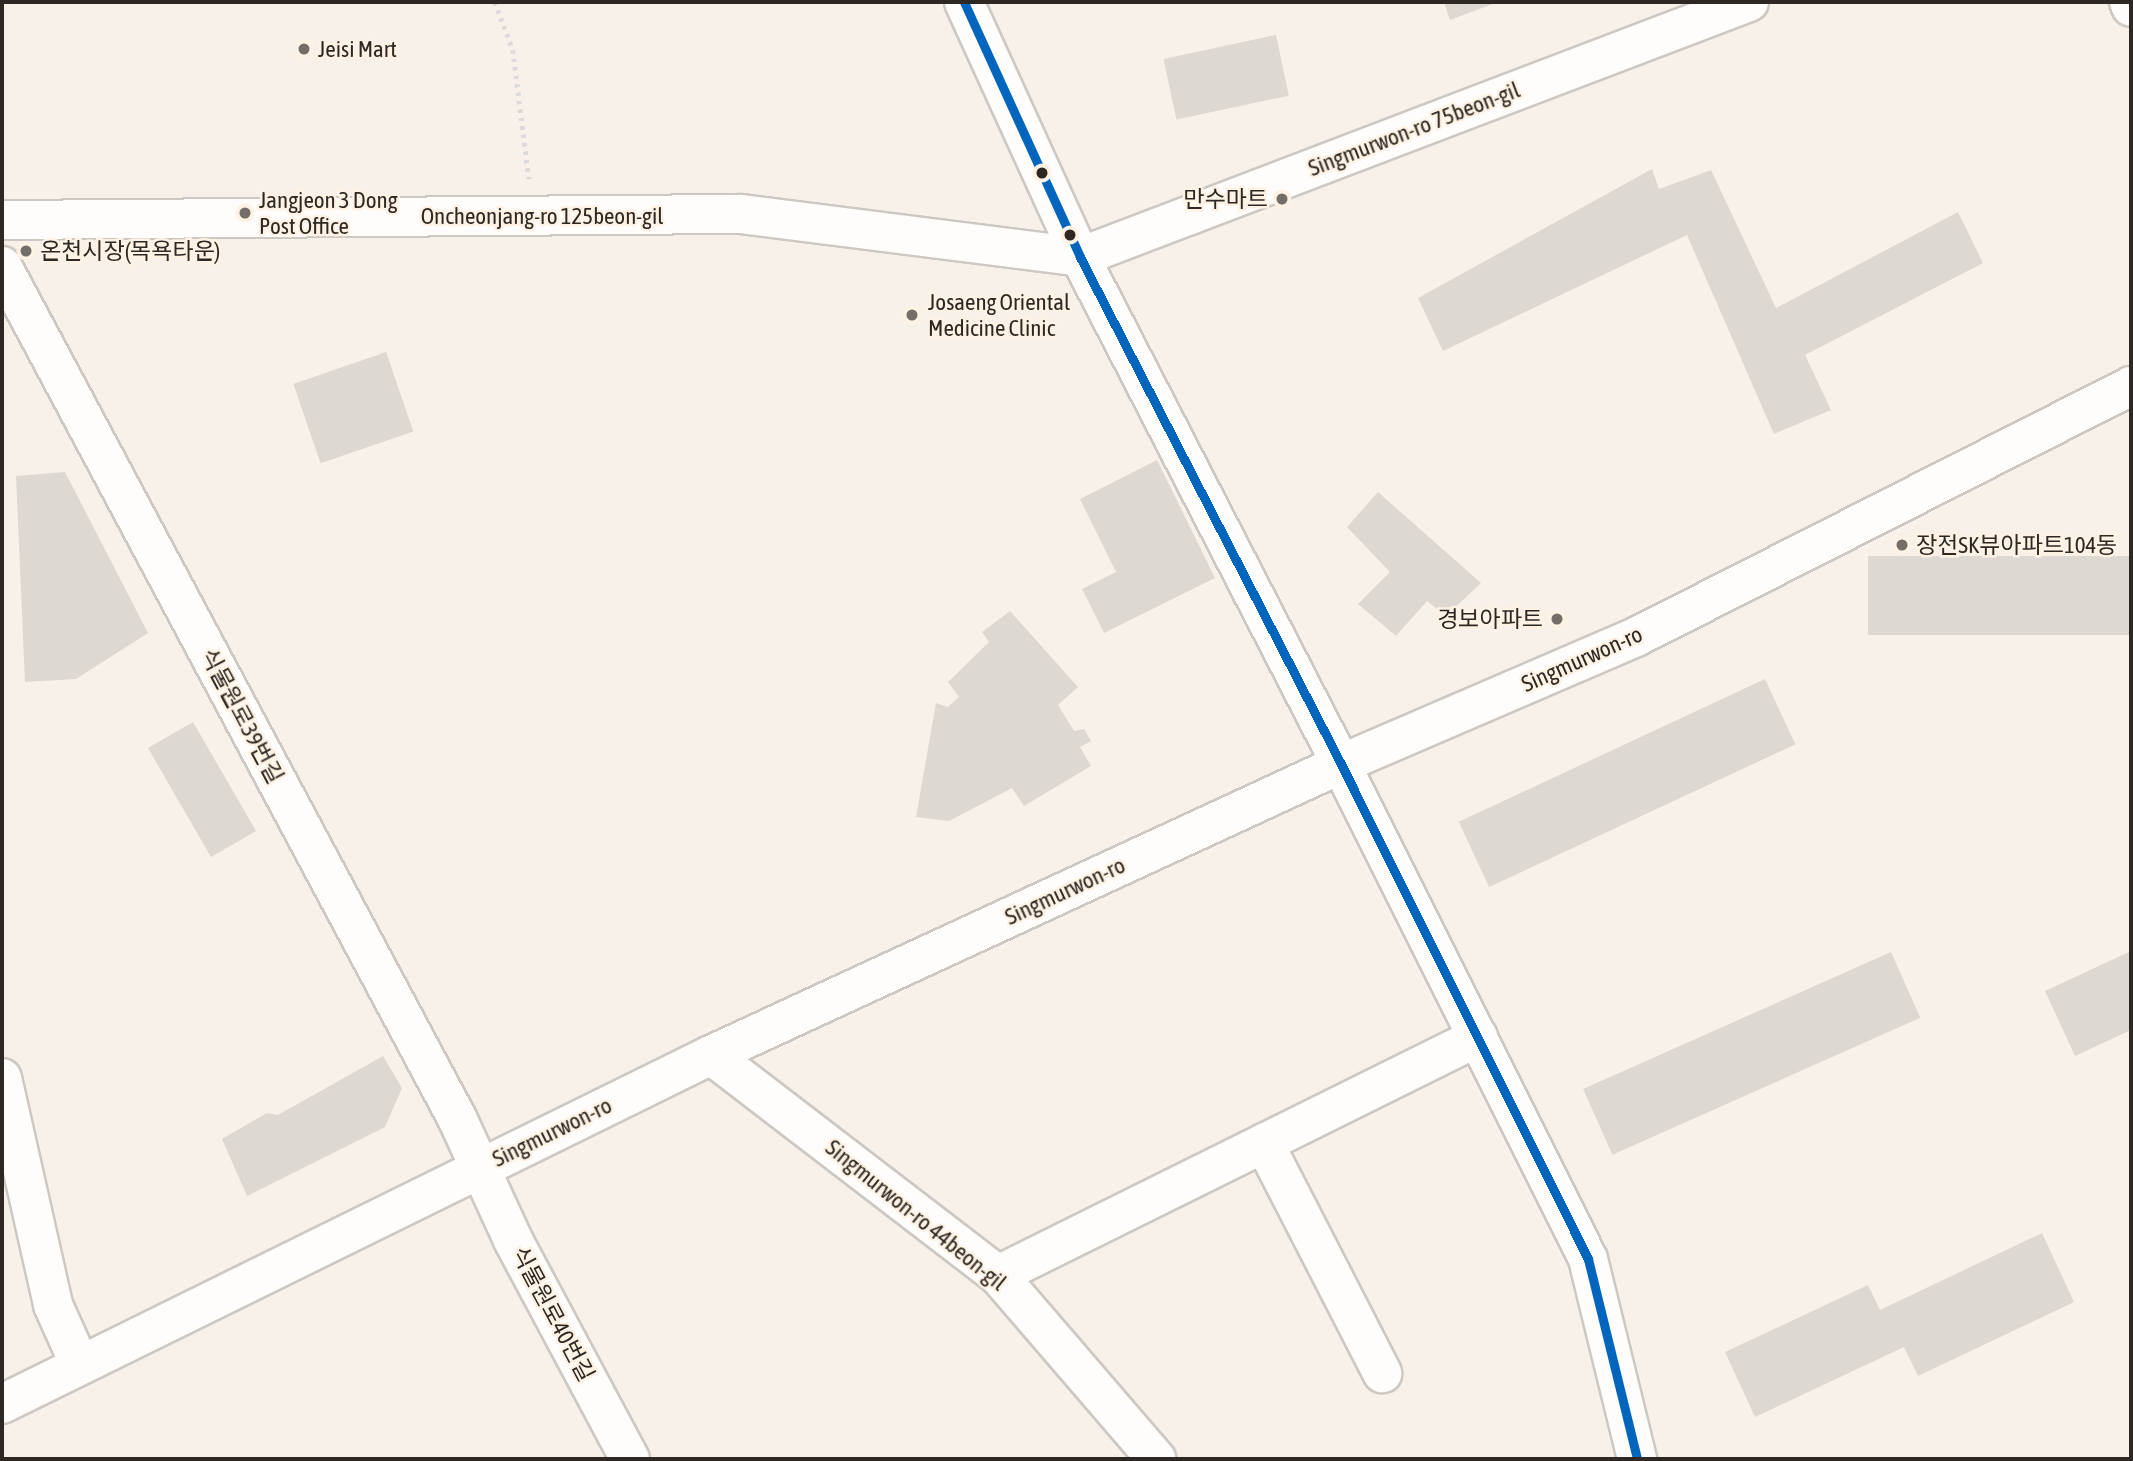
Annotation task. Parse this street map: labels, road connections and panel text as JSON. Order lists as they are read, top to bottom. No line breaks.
{"streets":{"street":["Singmurwon-ro 75beon-gil","Oncheonjang-ro 125beon-gil","Singmurwon-ro","식물원로39번길","Singmurwon-ro 44beon-gil","식물원로40번길"]},"crossings":[["Singmurwon-ro 75beon-gil","Oncheonjang-ro 125beon-gil"],["Singmurwon-ro","식물원로39번길"],["Singmurwon-ro","Singmurwon-ro 44beon-gil"],["Singmurwon-ro","식물원로40번길"],["식물원로39번길","식물원로40번길"]],"places":["Jeisi Mart","만수마트","Jangjeon 3 Dong Post Office","온천시장(목욕타운)","Josaeng Oriental Medicine Clinic","장전SK뷰아파트104동","경보아파트"]}
